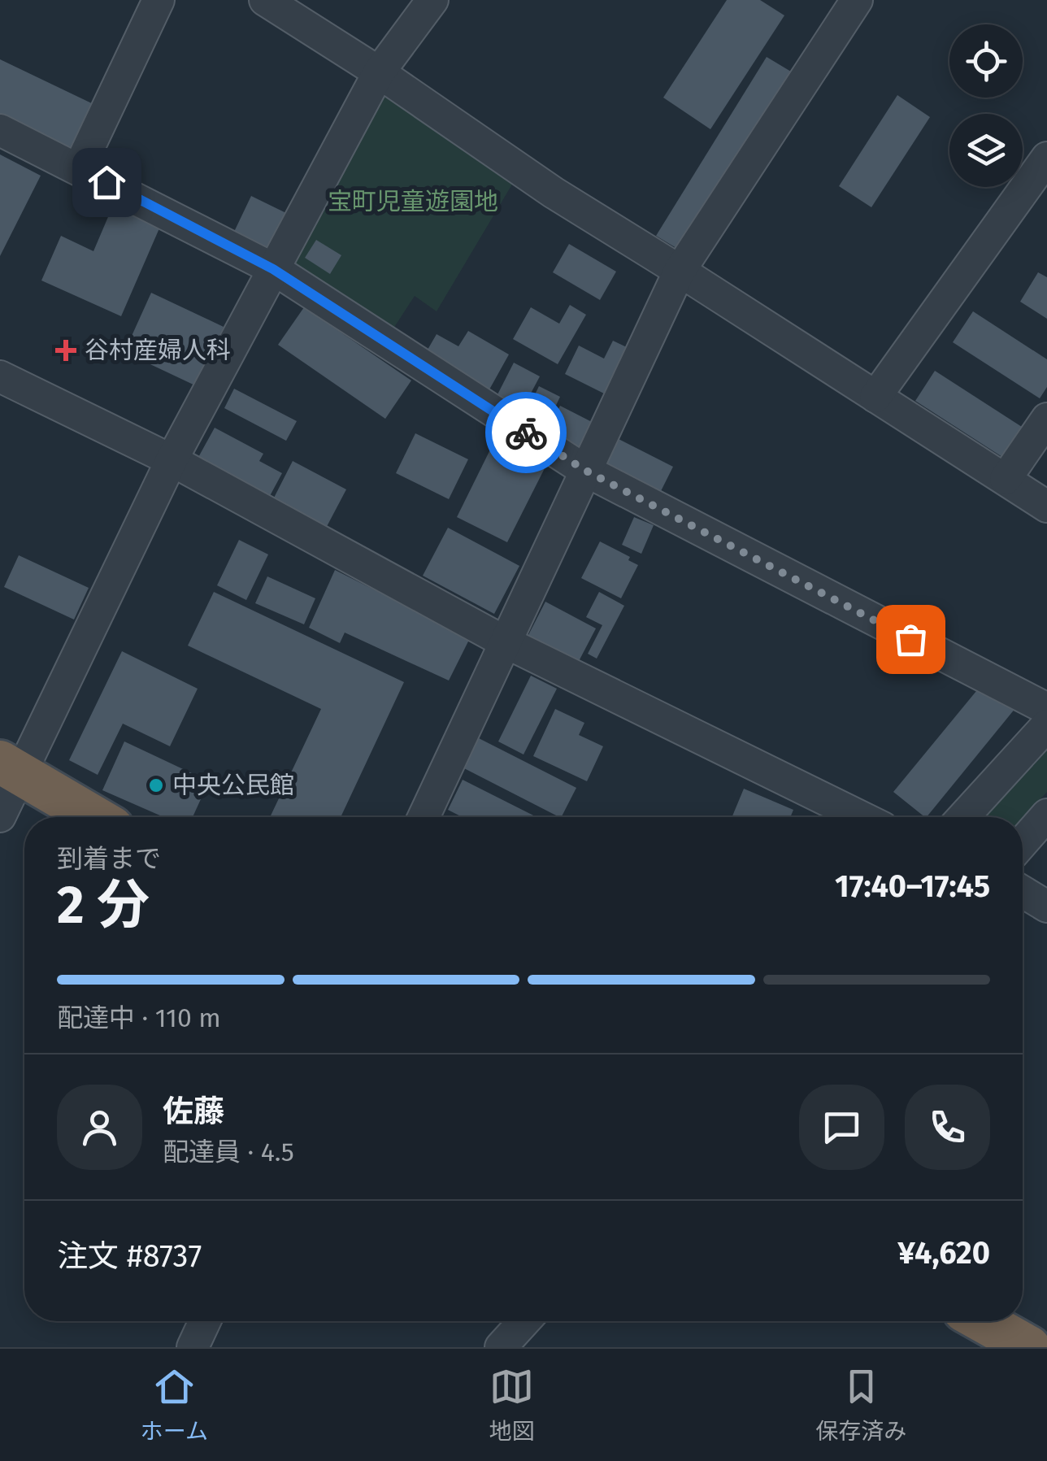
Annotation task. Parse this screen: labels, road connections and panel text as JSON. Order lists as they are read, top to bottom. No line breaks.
{"parks":["宝町児童遊園地"],"places":{"health":["谷村産婦人科"],"other":["中央公民館"]},"page":{"heading":["2 分","到着まで","17:40–17:45"],"panel":["佐藤","配達員 · 4.5","注文 #8737","¥4,620"],"bar":"配達中 · 110 m","tabs":["ホーム","地図","保存済み"]}}
